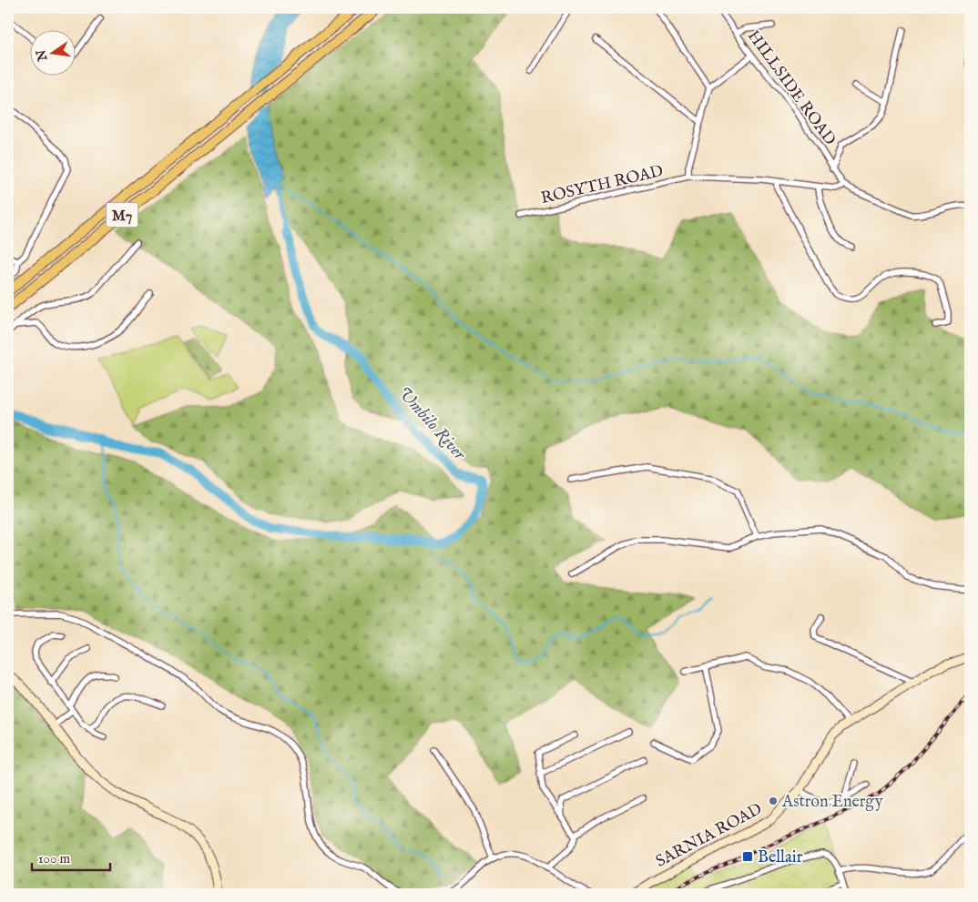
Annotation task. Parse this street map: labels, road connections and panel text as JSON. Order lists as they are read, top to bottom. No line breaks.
{"streets":{"highway":["M7"],"main road":["SARNIA ROAD"],"street":["HILLSIDE ROAD","ROSYTH ROAD"]},"crossings":[["HILLSIDE ROAD","ROSYTH ROAD"]],"water":["Umbilo River"],"places":{"other":["Astron Energy"],"transit":["Bellair"]},"scale_bar":"100 m","north":"left"}
